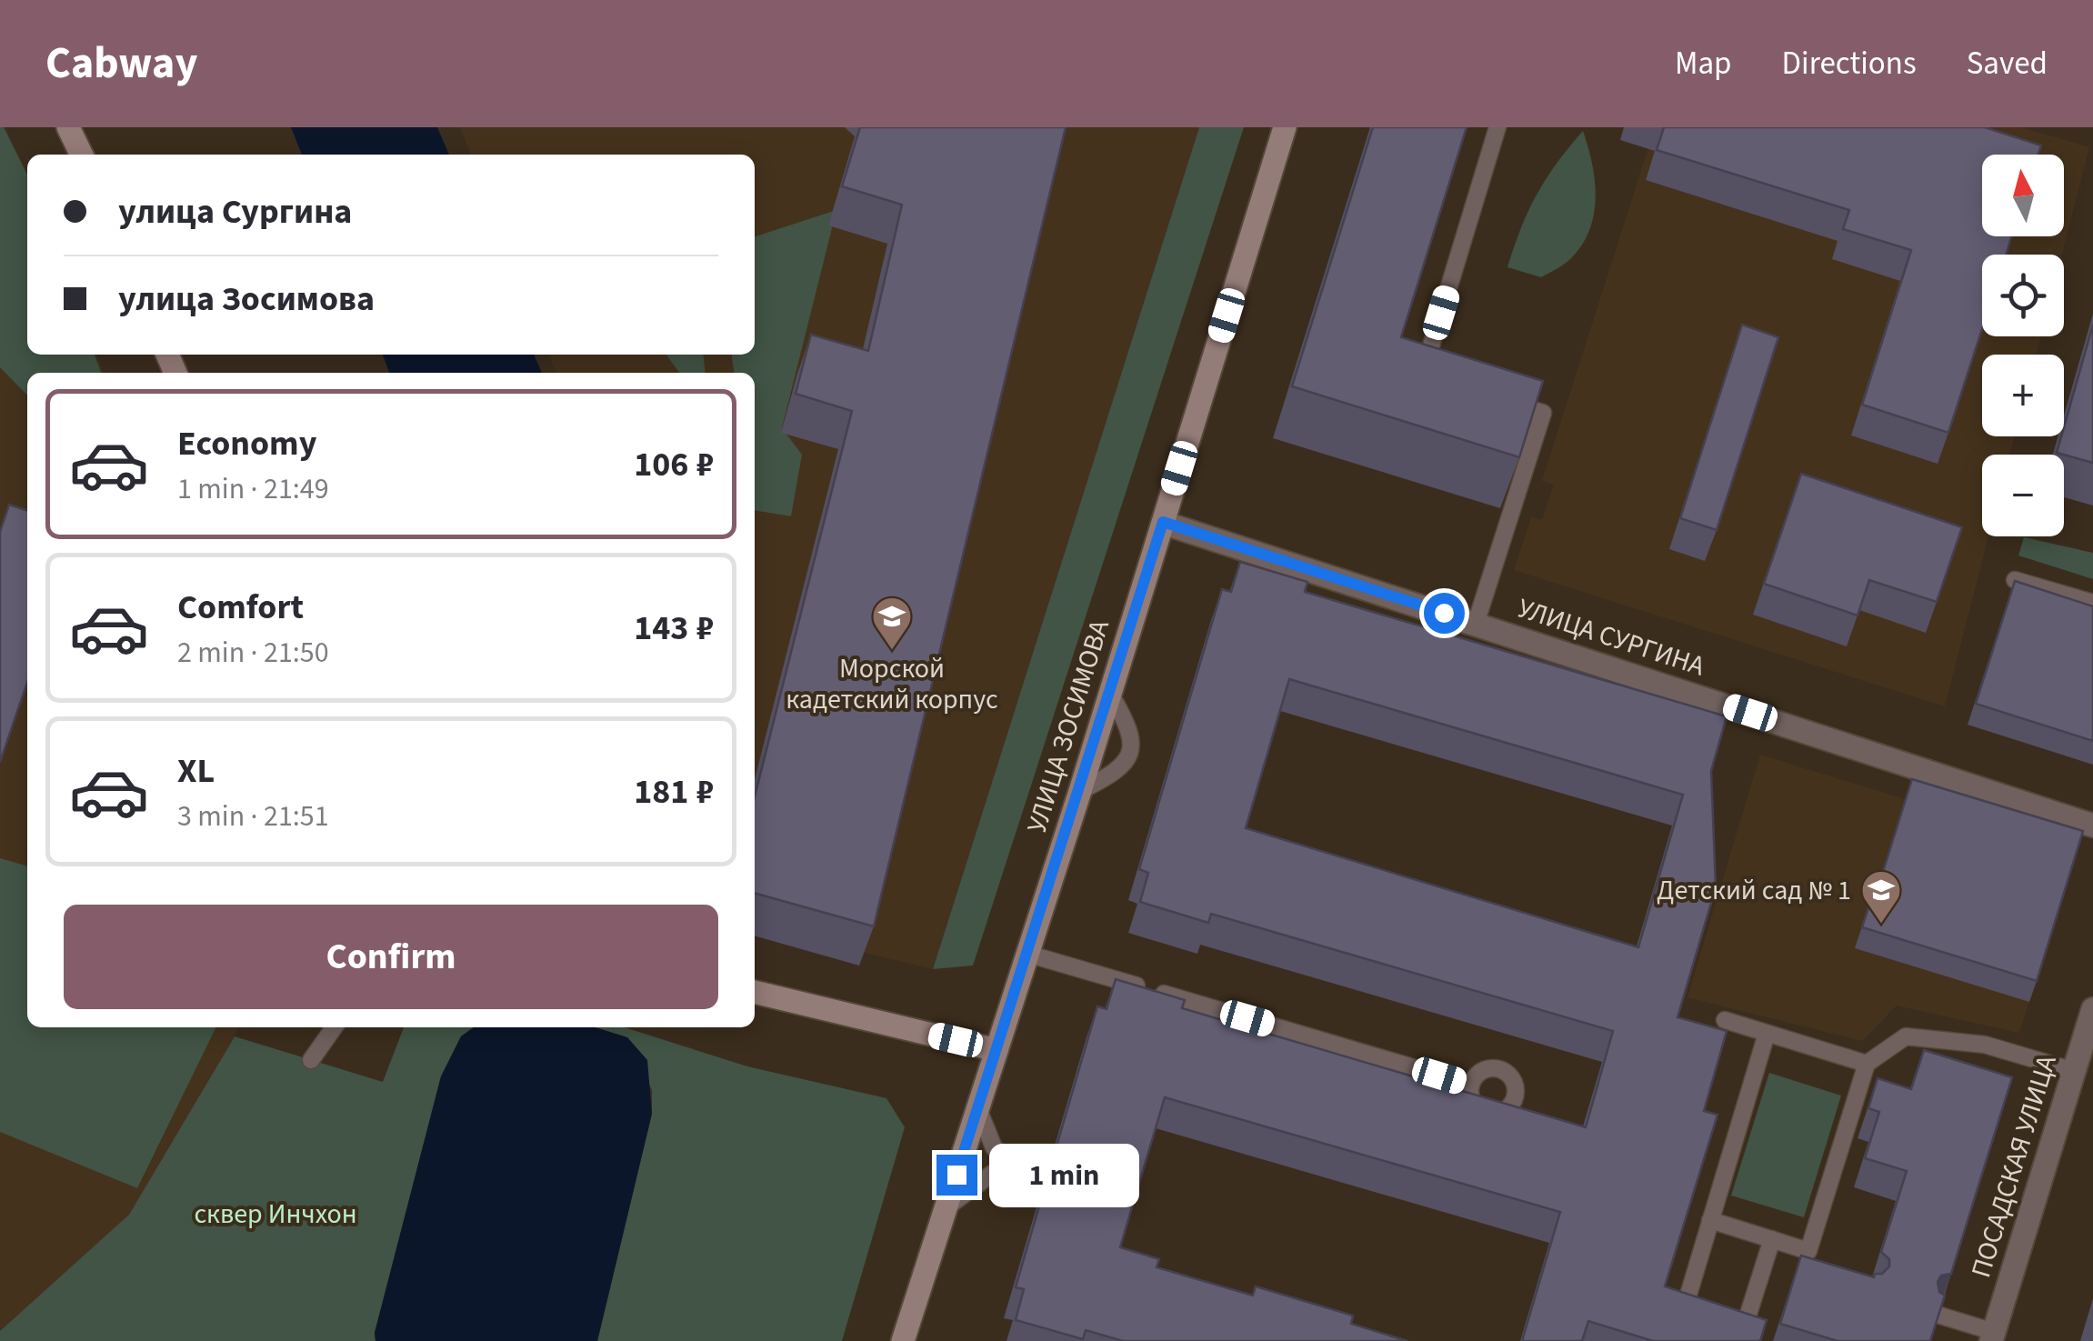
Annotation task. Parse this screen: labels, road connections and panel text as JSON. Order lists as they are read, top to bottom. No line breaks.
{"streets":{"main road":["УЛИЦА ЗОСИМОВА"],"street":["УЛИЦА СУРГИНА","ПОСАДСКАЯ УЛИЦА"]},"crossings":[["УЛИЦА СУРГИНА","УЛИЦА ЗОСИМОВА"]],"parks":["сквер Инчхон"],"places":{"school or university":["Морской кадетский корпус","Детский сад № 1"]},"north":"top","page":{"header":"Cabway","nav":["Map","Directions","Saved"],"map_buttons":["+","−"],"banner":["улица Сургина","улица Зосимова"],"list":[{"name":"Economy","note":"1 min · 21:49","value":"106 ₽"},{"name":"Comfort","note":"2 min · 21:50","value":"143 ₽"},{"name":"XL","note":"3 min · 21:51","value":"181 ₽"}],"buttons":"Confirm","bubble":"1 min"}}
